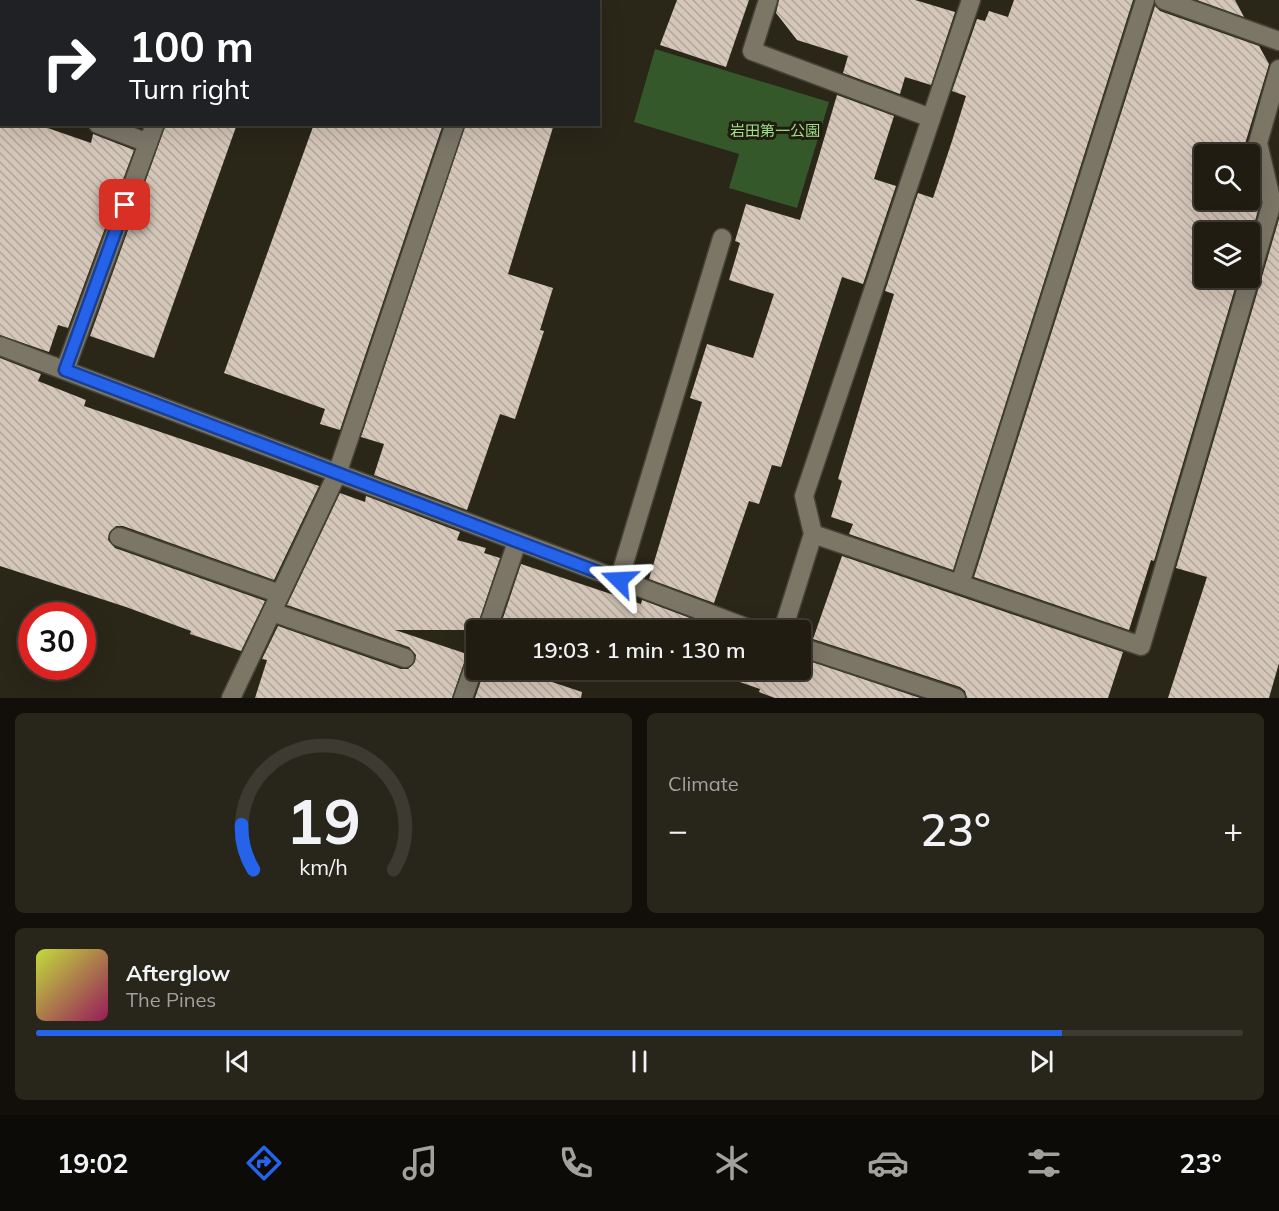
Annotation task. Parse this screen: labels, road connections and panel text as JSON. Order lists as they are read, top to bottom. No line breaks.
{"parks":["岩田第一公園"],"page":{"turn":["100 m","Turn right"],"limit":"30","trip":"19:03 · 1 min · 130 m","tile":"Climate","heat":["−","23°","+"],"song":["Afterglow","The Pines"],"tabs":["19:02","23°"],"gauge":["19","km/h"]}}
